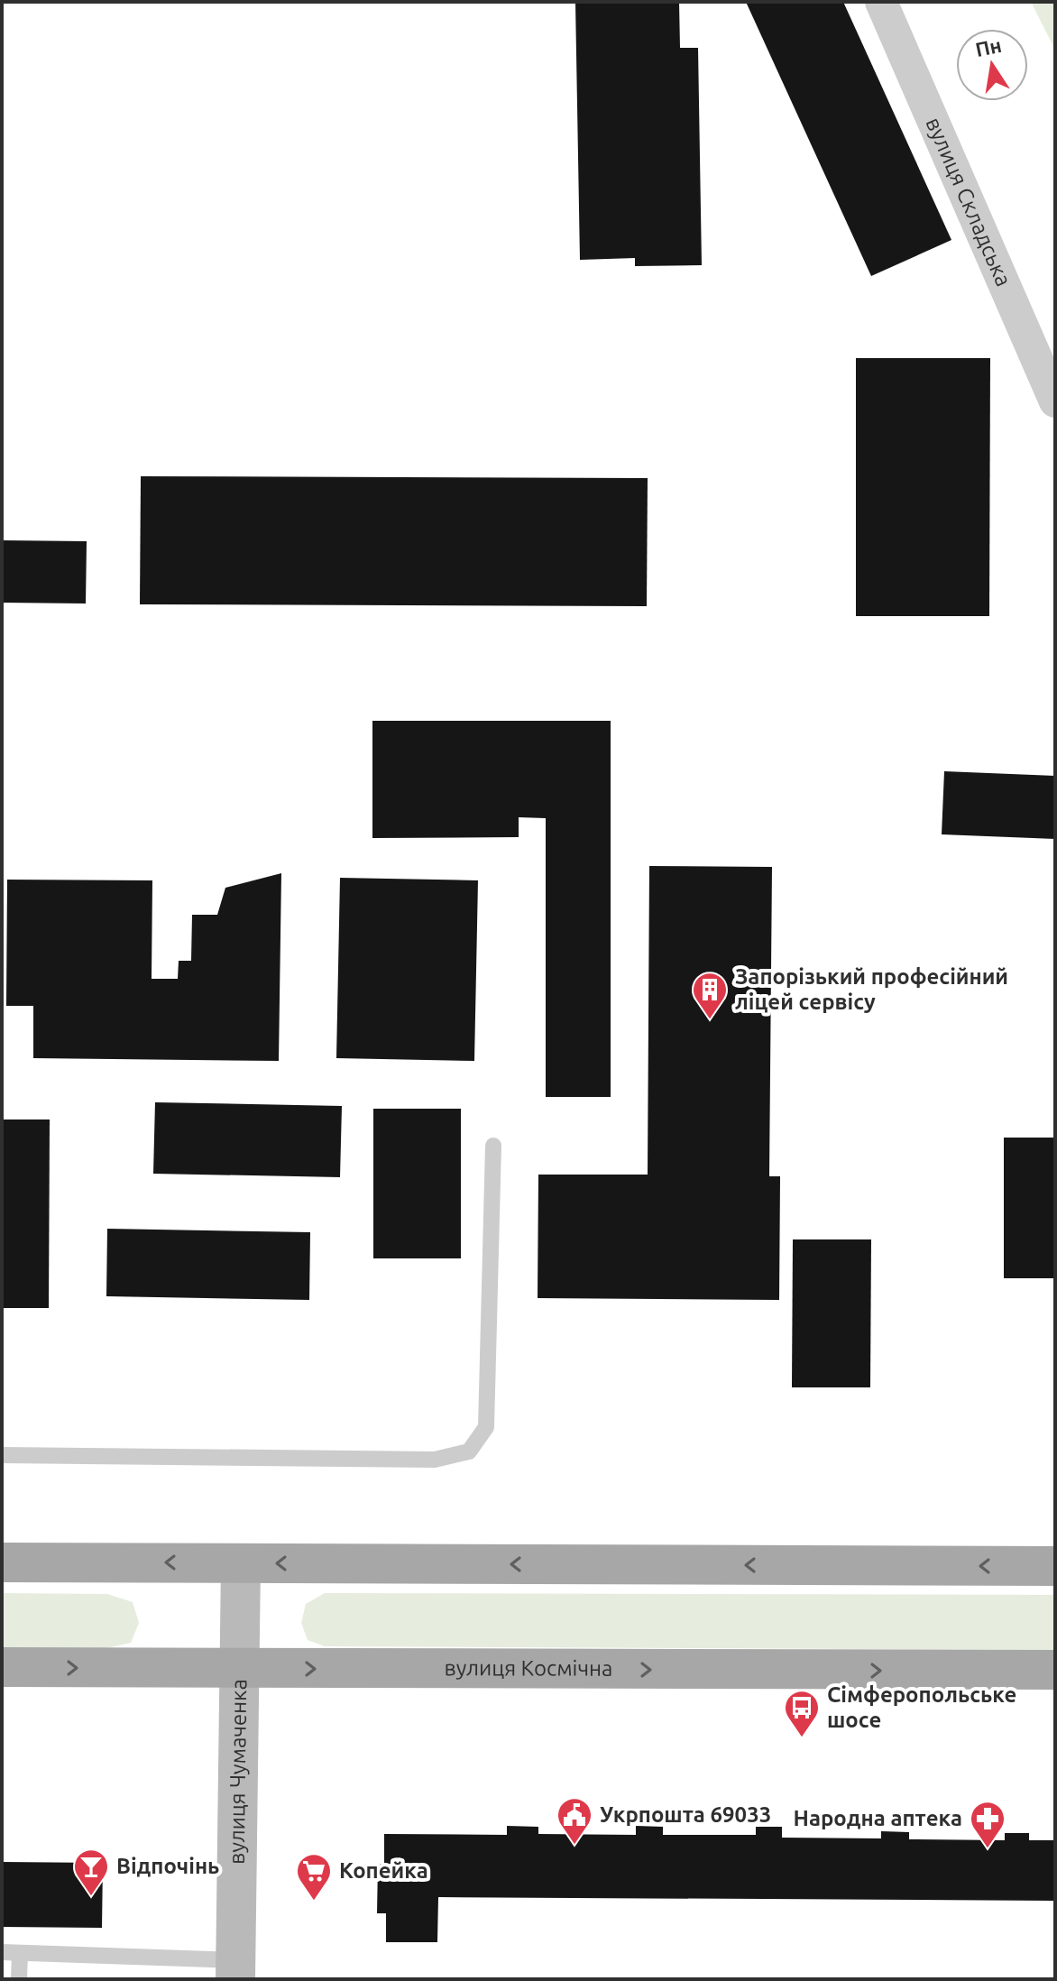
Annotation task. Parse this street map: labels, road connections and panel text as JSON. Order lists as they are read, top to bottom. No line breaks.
{"streets":{"main road":["вулиця Космічна"],"street":["вулиця Складська","вулиця Чумаченка"]},"crossings":[["вулиця Космічна","вулиця Чумаченка"]],"places":{"building":["Запорізький професійний ліцей сервісу"],"bus stop":["Сімферопольське шосе"],"public building":["Укрпошта 69033"],"pharmacy":["Народна аптека"],"bar":["Відпочінь"],"supermarket":["Копейка"]},"north":"top"}
